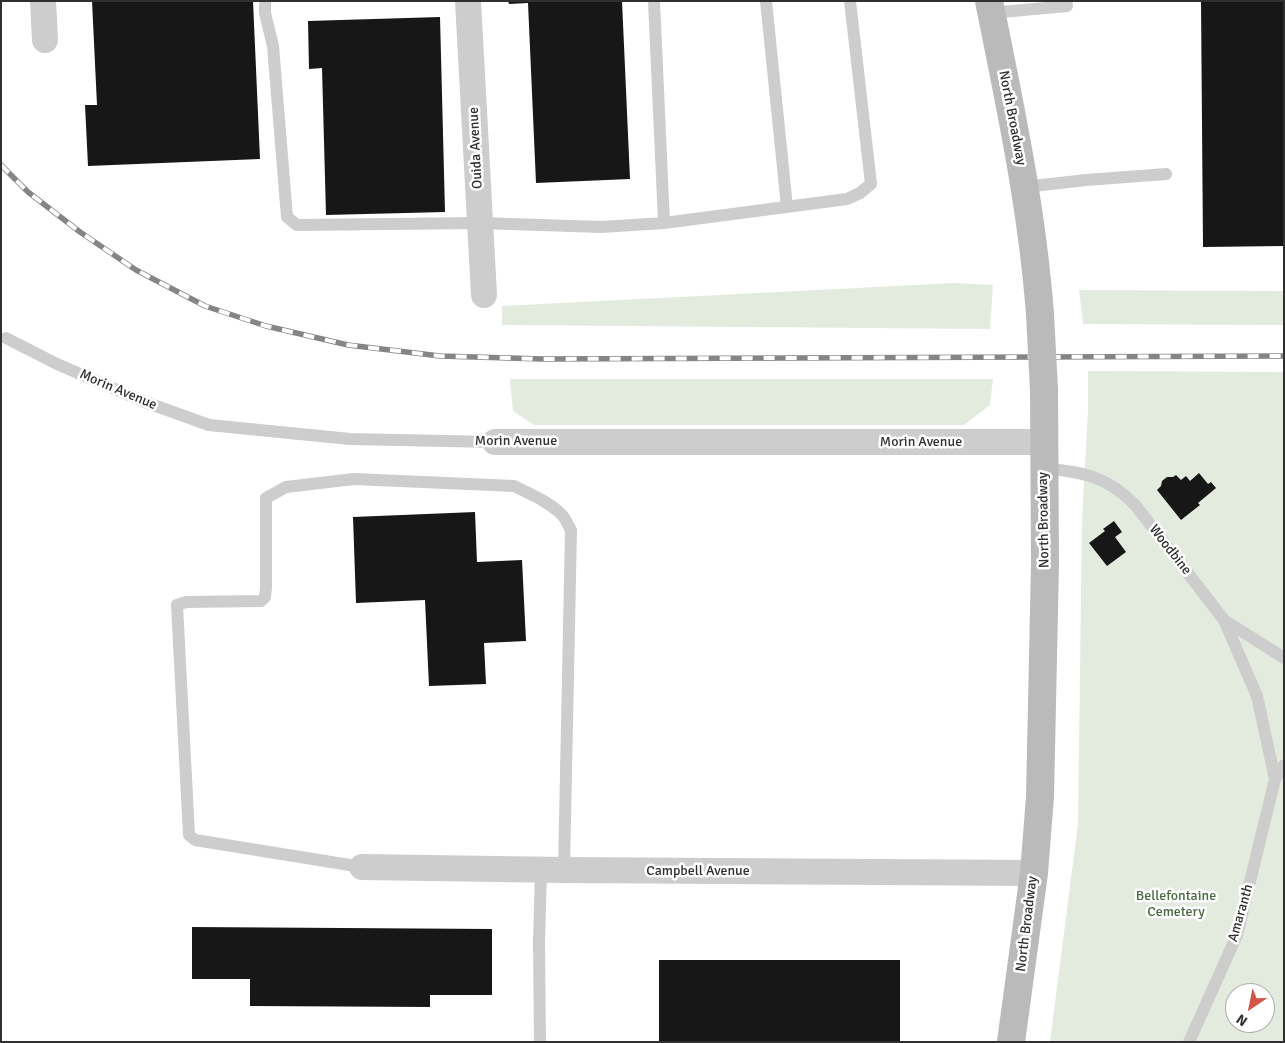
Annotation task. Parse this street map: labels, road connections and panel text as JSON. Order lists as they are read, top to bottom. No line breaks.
{"streets":{"main road":["North Broadway"],"street":["Ouida Avenue","Morin Avenue","Campbell Avenue"],"lane":["Woodbine","Amaranth"]},"crossings":[["North Broadway","Morin Avenue"],["North Broadway","Woodbine"],["North Broadway","Campbell Avenue"],["Morin Avenue","Woodbine"],["Woodbine","Amaranth"]],"parks":["Bellefontaine Cemetery"],"north":"bottom left"}
